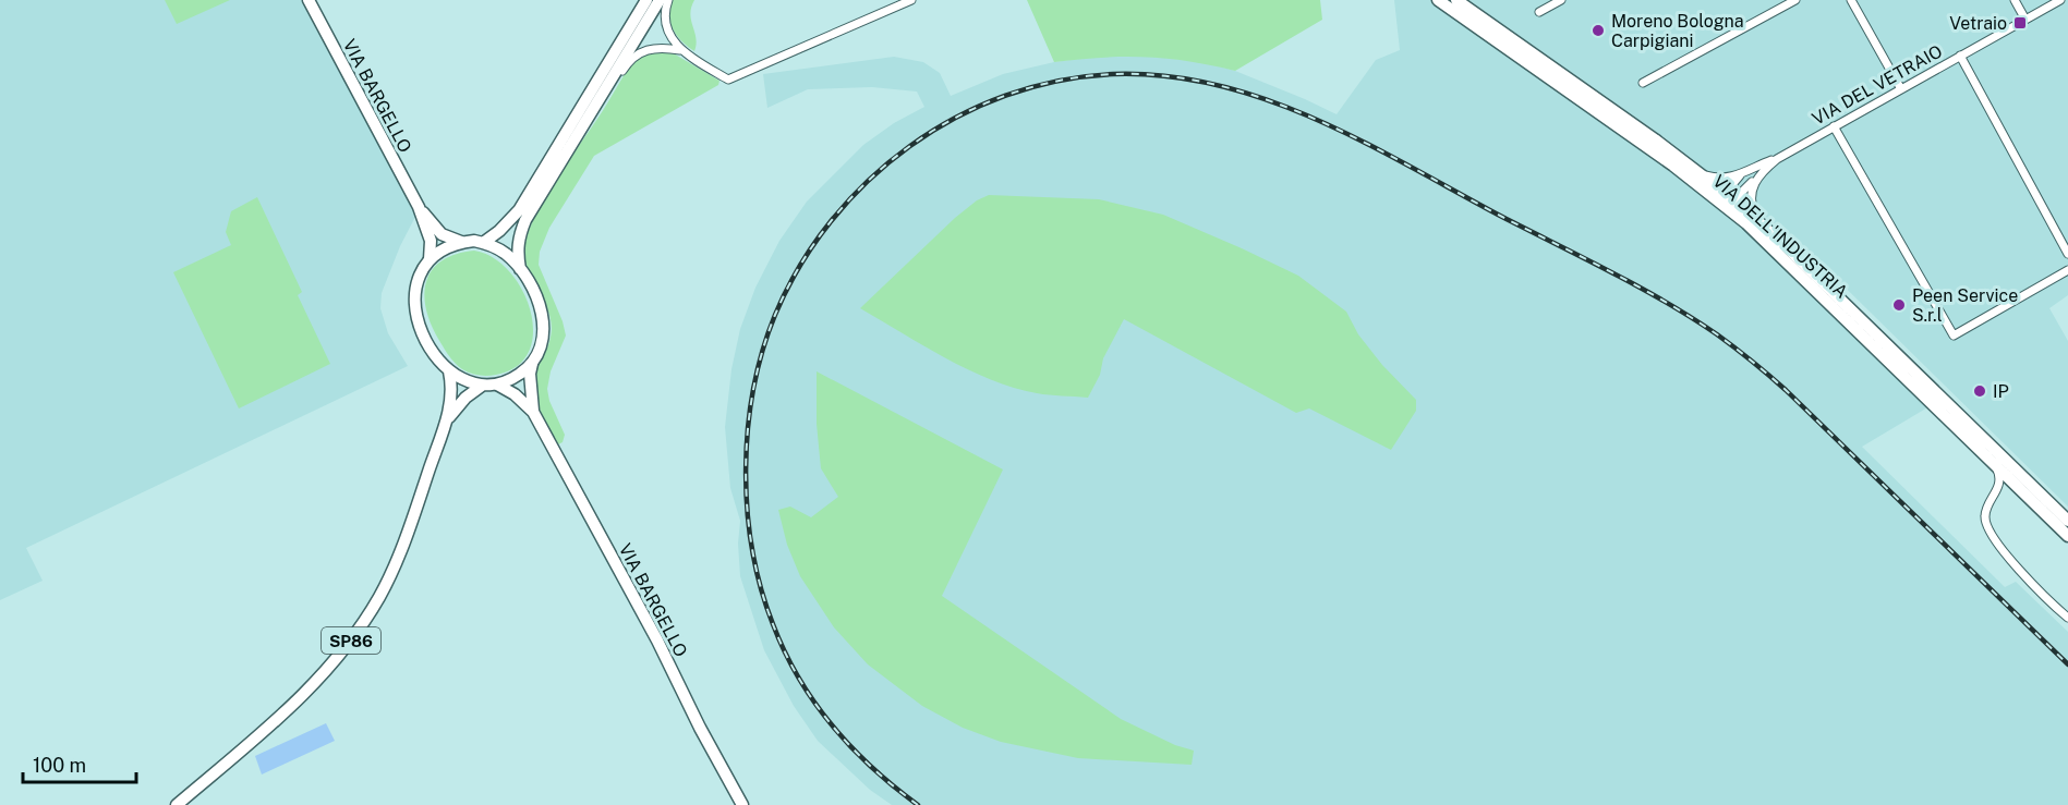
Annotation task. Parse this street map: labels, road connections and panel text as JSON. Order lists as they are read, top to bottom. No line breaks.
{"streets":{"main road":["VIA BARGELLO","VIA DELL'INDUSTRIA","SP86"],"street":["VIA DEL VETRAIO"]},"crossings":[["VIA DEL VETRAIO","VIA DELL'INDUSTRIA"],["VIA BARGELLO","SP86"]],"places":{"transit":["Vetraio"],"other":["Moreno Bologna Carpigiani","Peen Service S.r.l","IP"]},"scale_bar":"100 m"}
